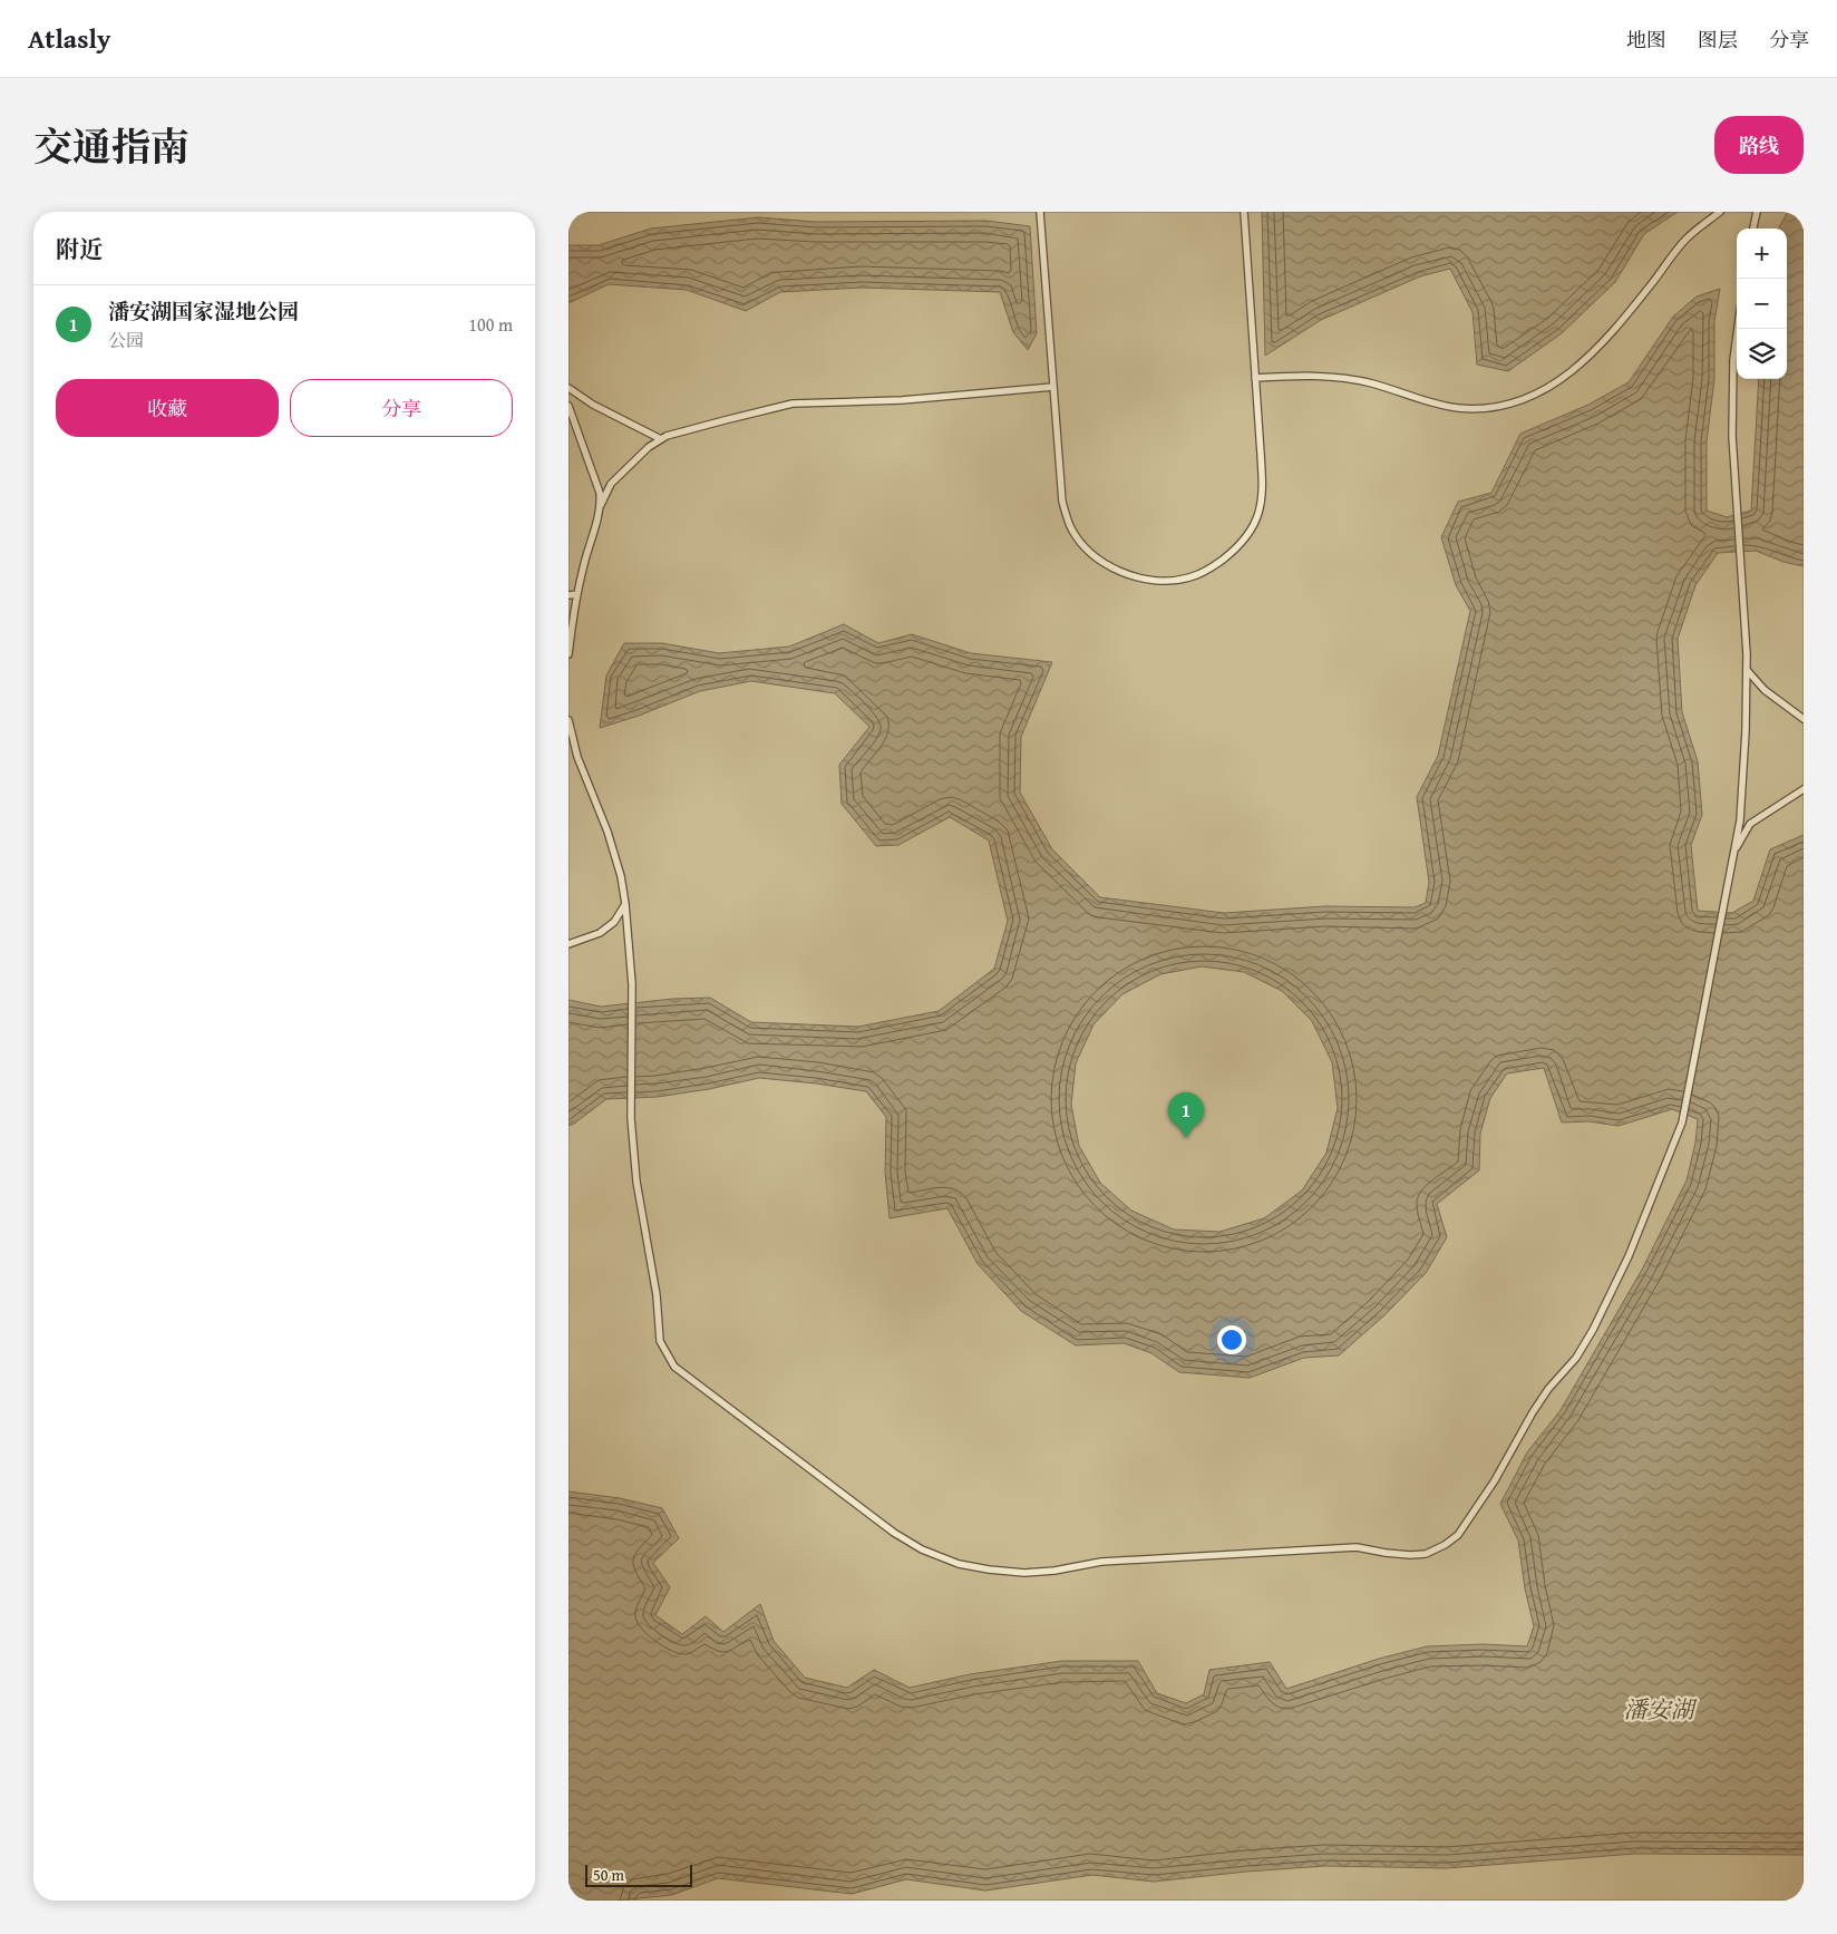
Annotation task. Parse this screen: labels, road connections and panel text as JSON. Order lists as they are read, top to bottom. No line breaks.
{"water":["潘安湖"],"scale_bar":"50 m","page":{"header":"Atlasly","nav":["地图","图层","分享"],"title":"交通指南","buttons":["路线",["收藏","分享"]],"heading":"附近","map_buttons":["+","−"],"list":[{"mark":"1","name":"潘安湖国家湿地公园","note":"公园","value":"100 m"}],"pins":"1","scale":"50 m"}}
